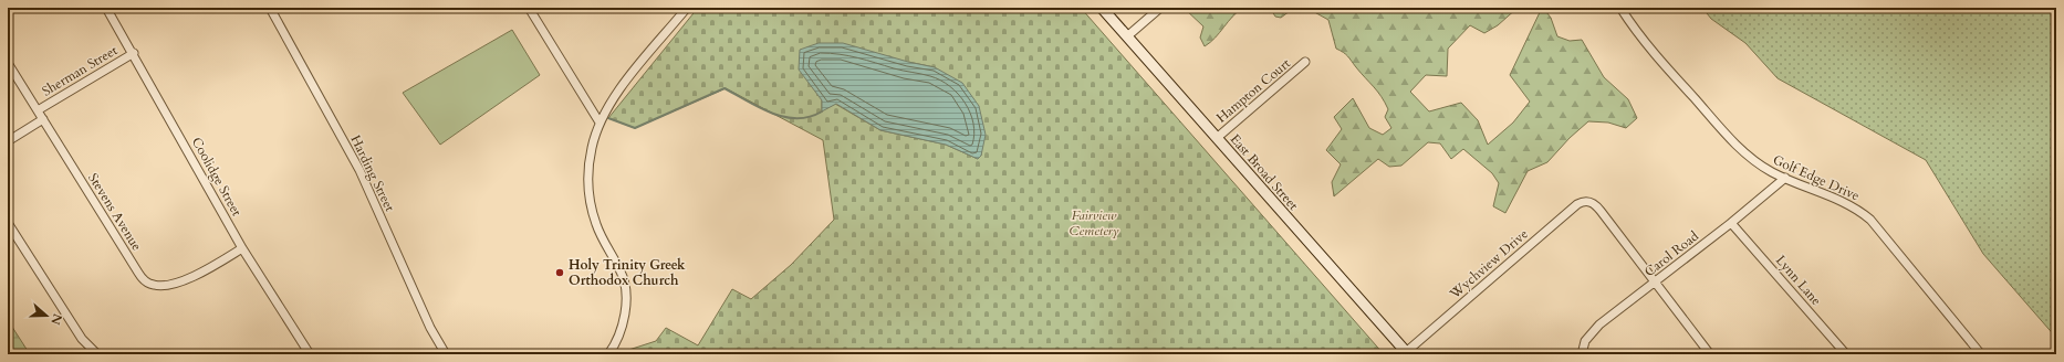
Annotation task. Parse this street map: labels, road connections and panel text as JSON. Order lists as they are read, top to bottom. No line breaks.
{"streets":{"street":["Sherman Street","Hampton Court","East Broad Street","Harding Street","Coolidge Street","Golf Edge Drive","Stevens Avenue","Carol Road","Wychview Drive","Lynn Lane"]},"crossings":[["Sherman Street","Coolidge Street"],["Sherman Street","Stevens Avenue"],["Hampton Court","East Broad Street"],["East Broad Street","Wychview Drive"],["Coolidge Street","Stevens Avenue"],["Golf Edge Drive","Carol Road"],["Carol Road","Wychview Drive"],["Carol Road","Lynn Lane"]],"parks":["Fairview Cemetery"],"places":["Holy Trinity Greek Orthodox Church"],"north":"right"}
